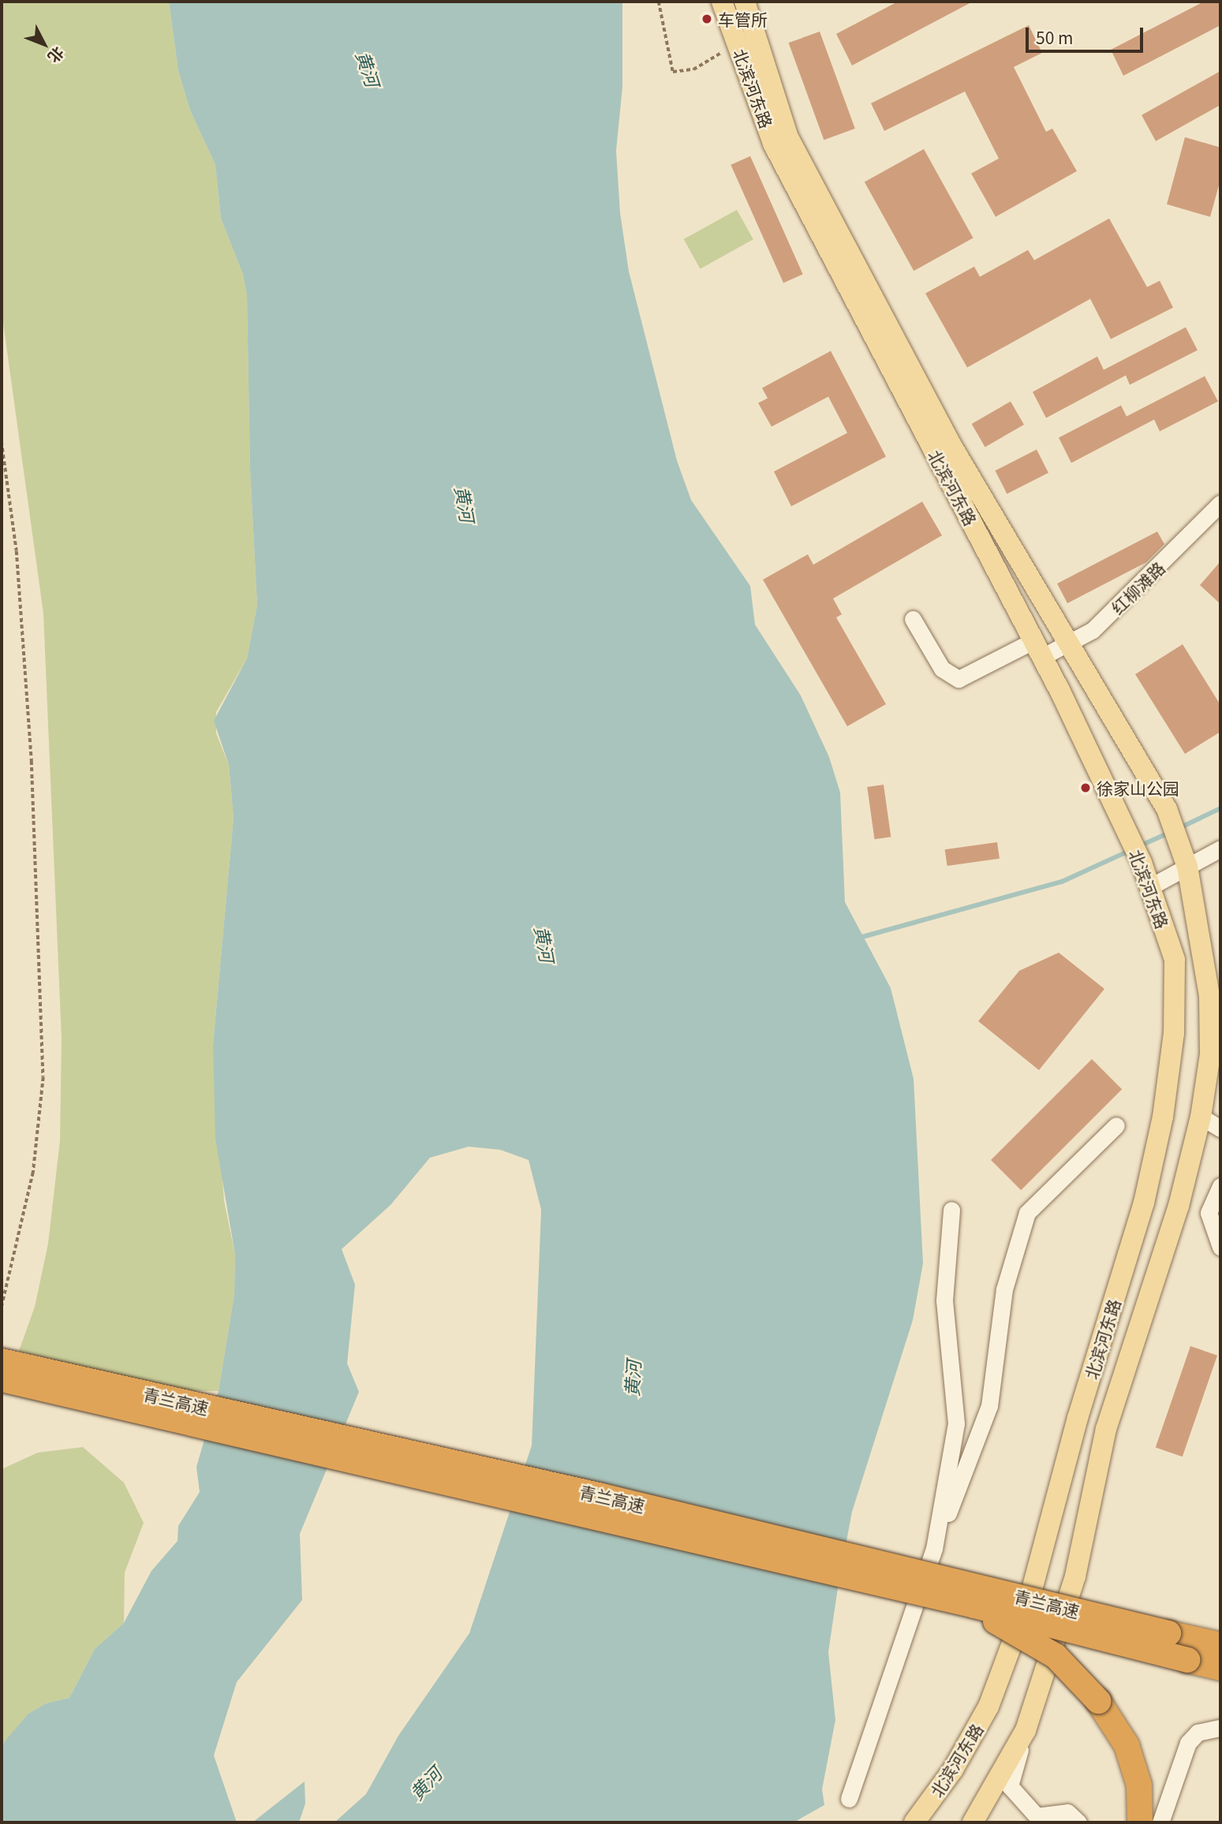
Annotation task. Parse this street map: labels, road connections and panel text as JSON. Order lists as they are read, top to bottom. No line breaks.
{"streets":{"highway":["青兰高速"],"main road":["北滨河东路"],"street":["红柳滩路"]},"crossings":[["北滨河东路","红柳滩路"]],"water":["黄河"],"places":["车管所","徐家山公园"],"scale_bar":"50 m","north":"bottom right"}
